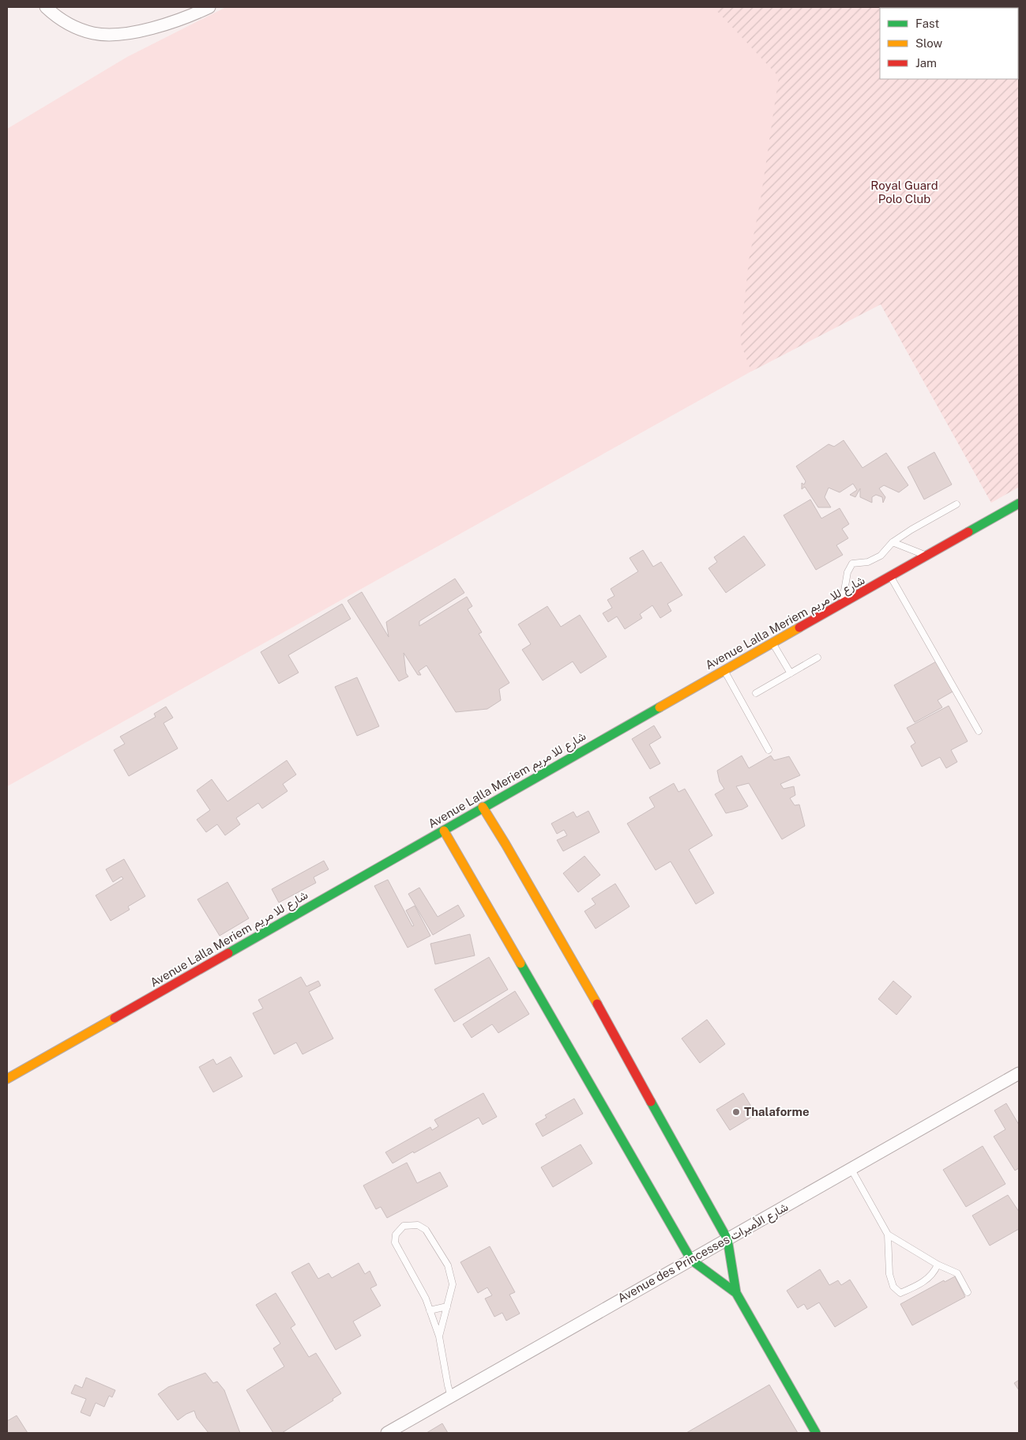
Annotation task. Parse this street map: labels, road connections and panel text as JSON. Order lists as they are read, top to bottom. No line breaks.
{"streets":{"street":["Avenue Lalla Meriem شارع للا مريم","Avenue des Princesses شارع الأميرات"]},"parks":["Royal Guard Polo Club"],"places":["Thalaforme"],"legend":["Fast","Slow","Jam"]}
